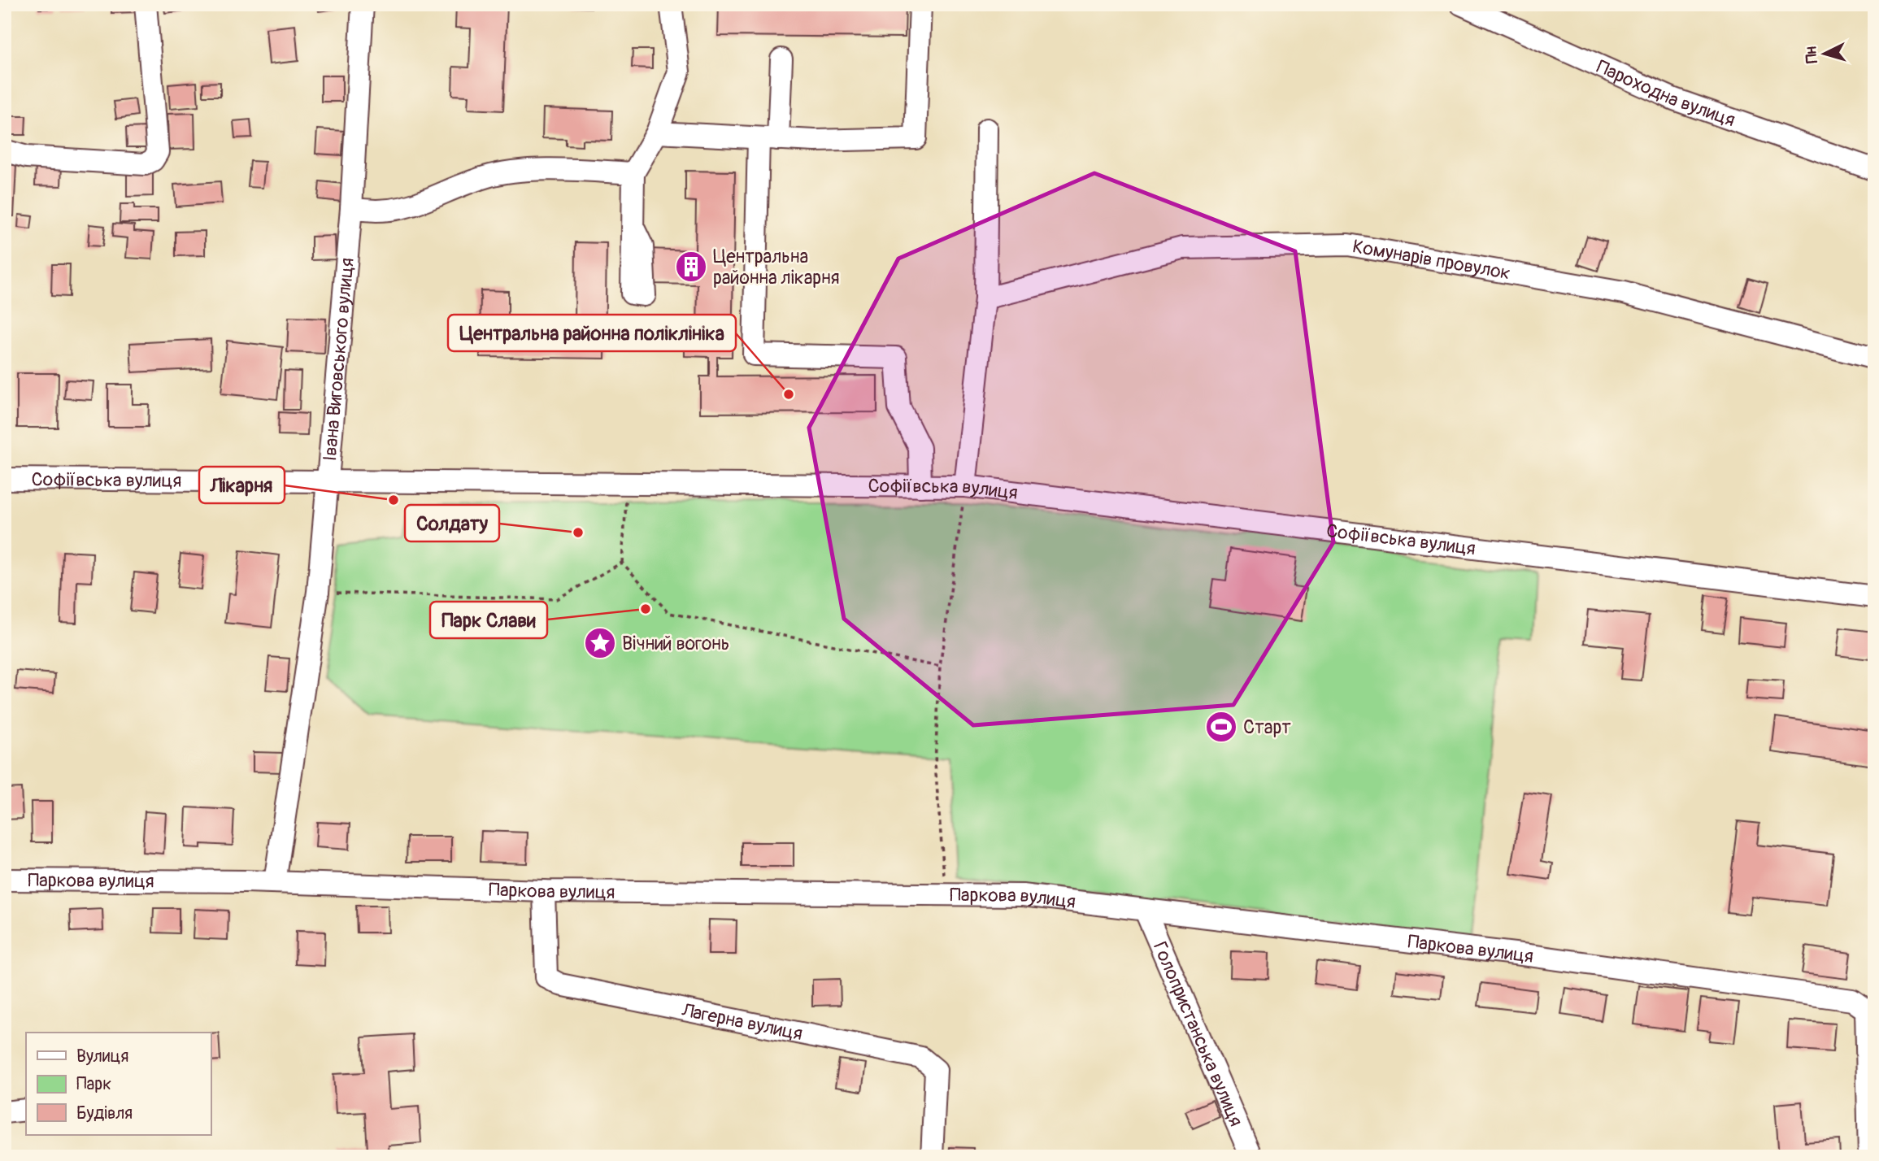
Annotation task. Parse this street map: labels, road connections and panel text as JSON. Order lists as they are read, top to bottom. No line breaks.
{"streets":{"street":["Пароходна вулиця","Комунарів провулок","Івана Виговського вулиця","Софіївська вулиця","Паркова вулиця","Лагерна вулиця","Голопристанська вулиця"]},"crossings":[["Івана Виговського вулиця","Софіївська вулиця"],["Івана Виговського вулиця","Паркова вулиця"],["Паркова вулиця","Лагерна вулиця"],["Паркова вулиця","Голопристанська вулиця"]],"places":{"building":["Центральна районна лікарня"],"other":["Центральна районна поліклініка","Лікарня","Солдату","Парк Слави"],"place":["Вічний вогонь"],"sports":["Старт"]},"legend":["Вулиця","Парк","Будівля"],"north":"left"}
